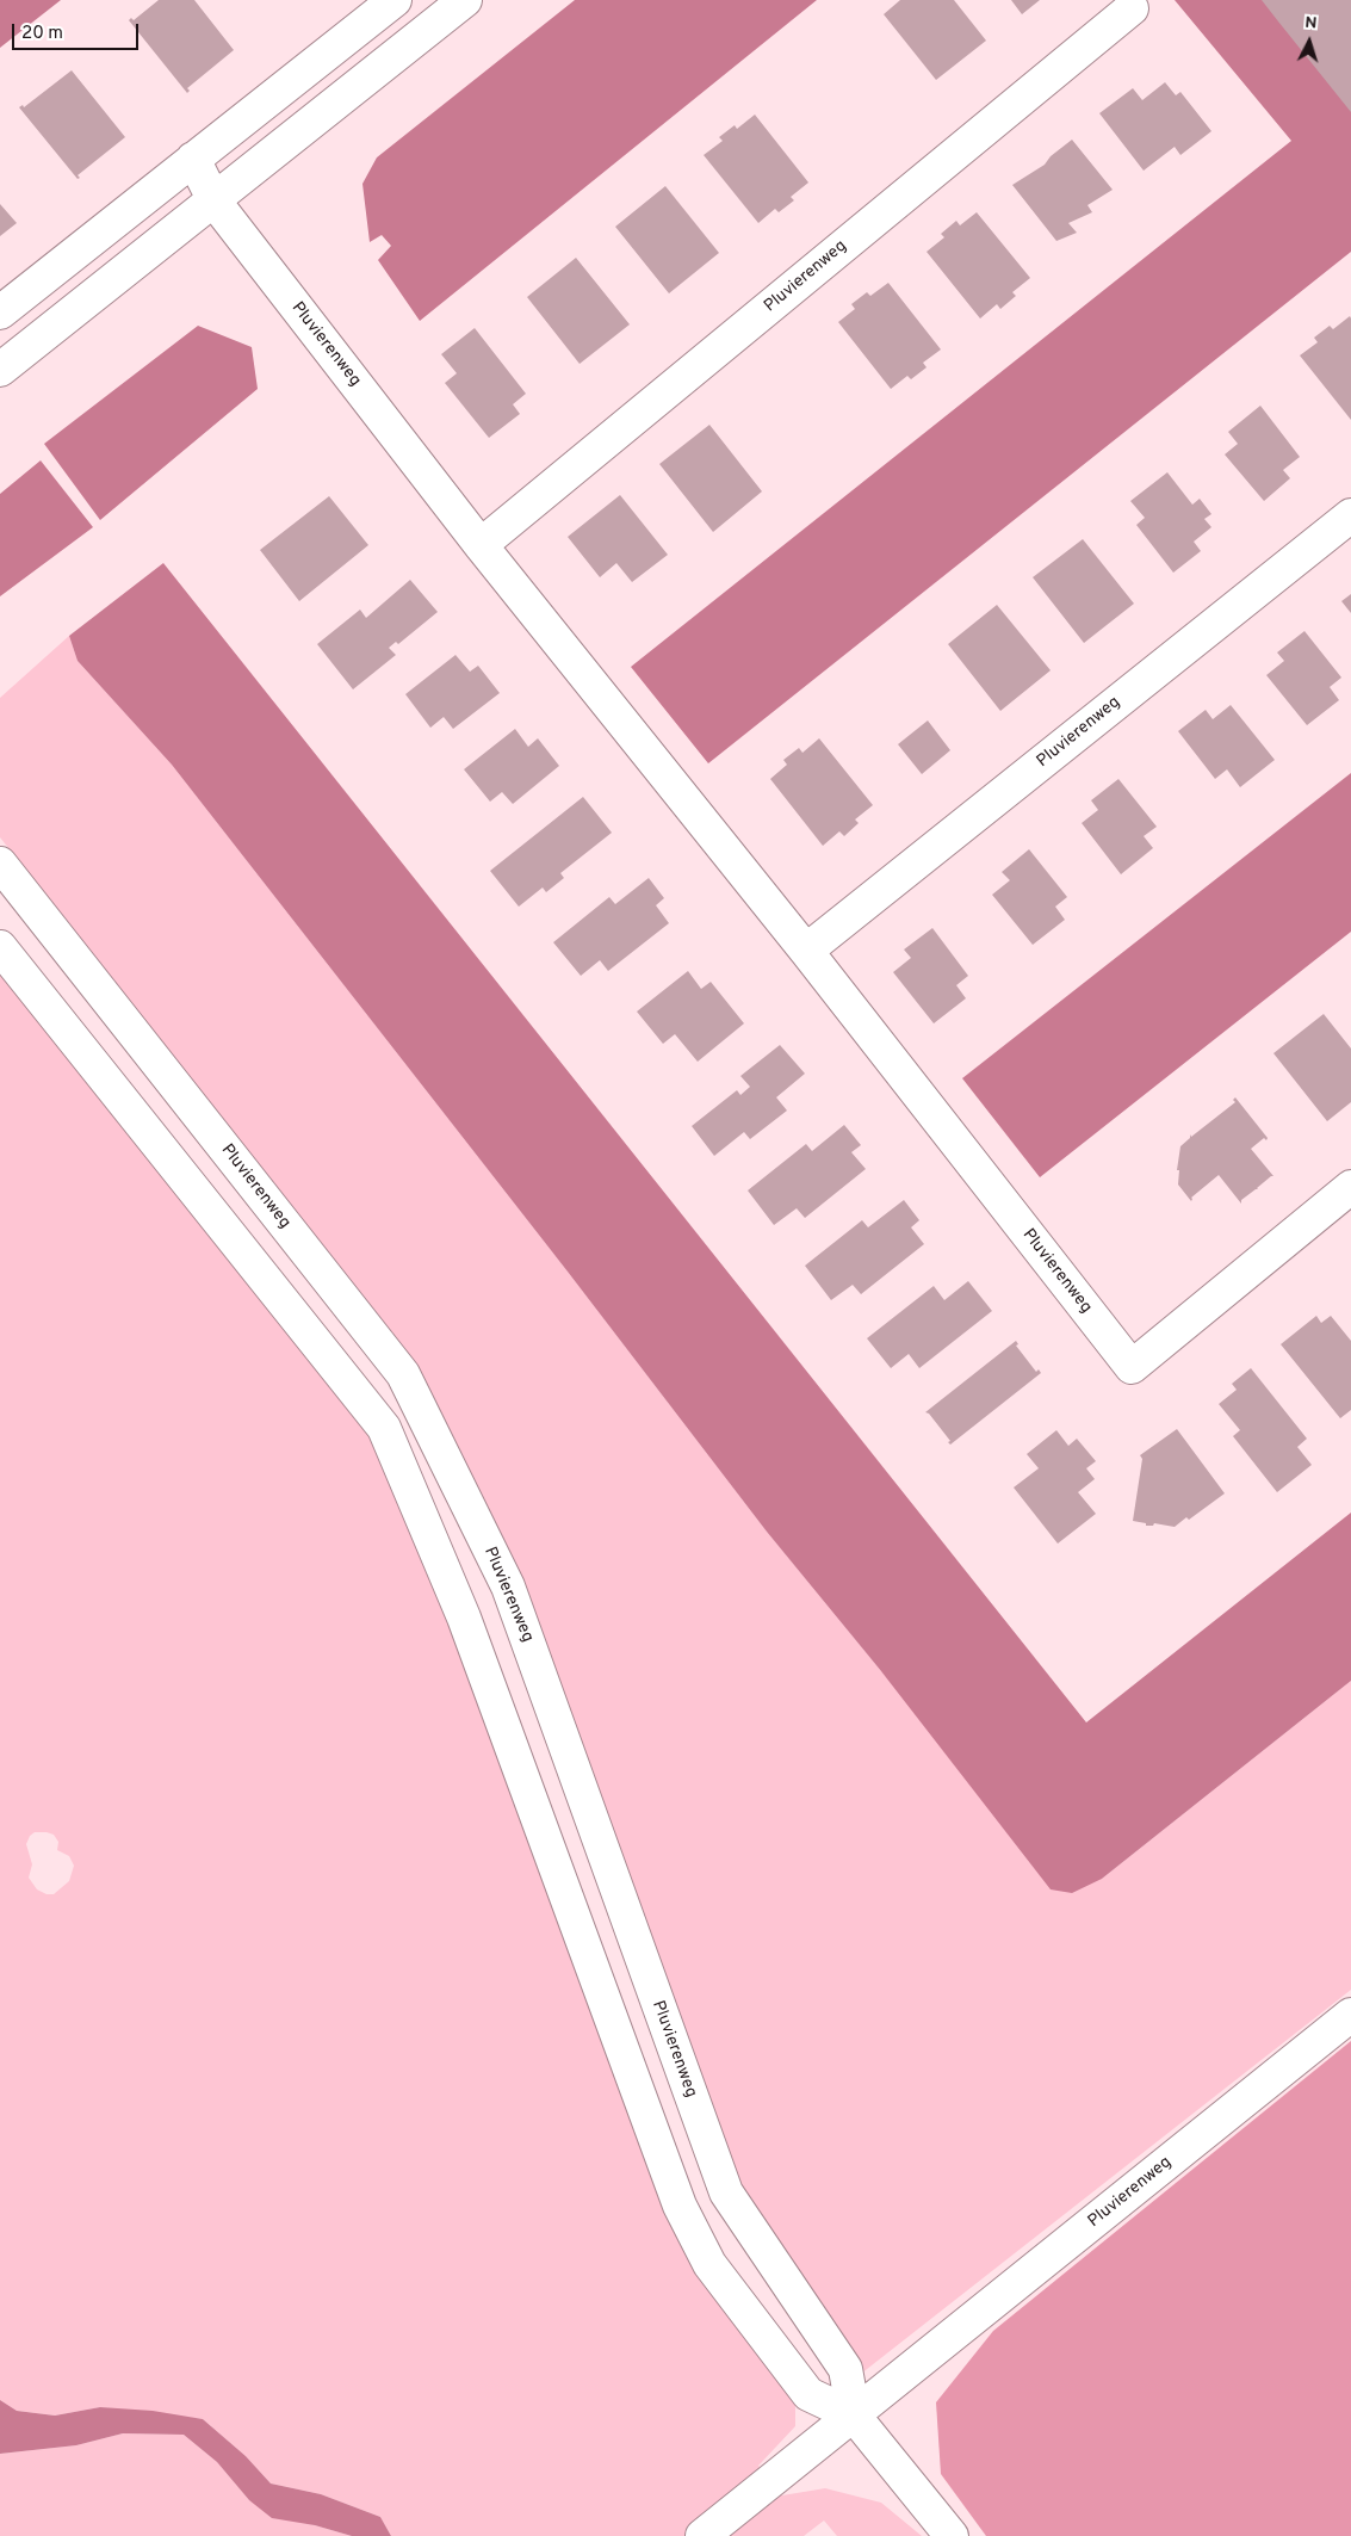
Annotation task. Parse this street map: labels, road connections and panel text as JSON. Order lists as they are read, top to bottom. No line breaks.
{"streets":{"street":["Pluvierenweg"]},"scale_bar":"20 m","north":"top"}
